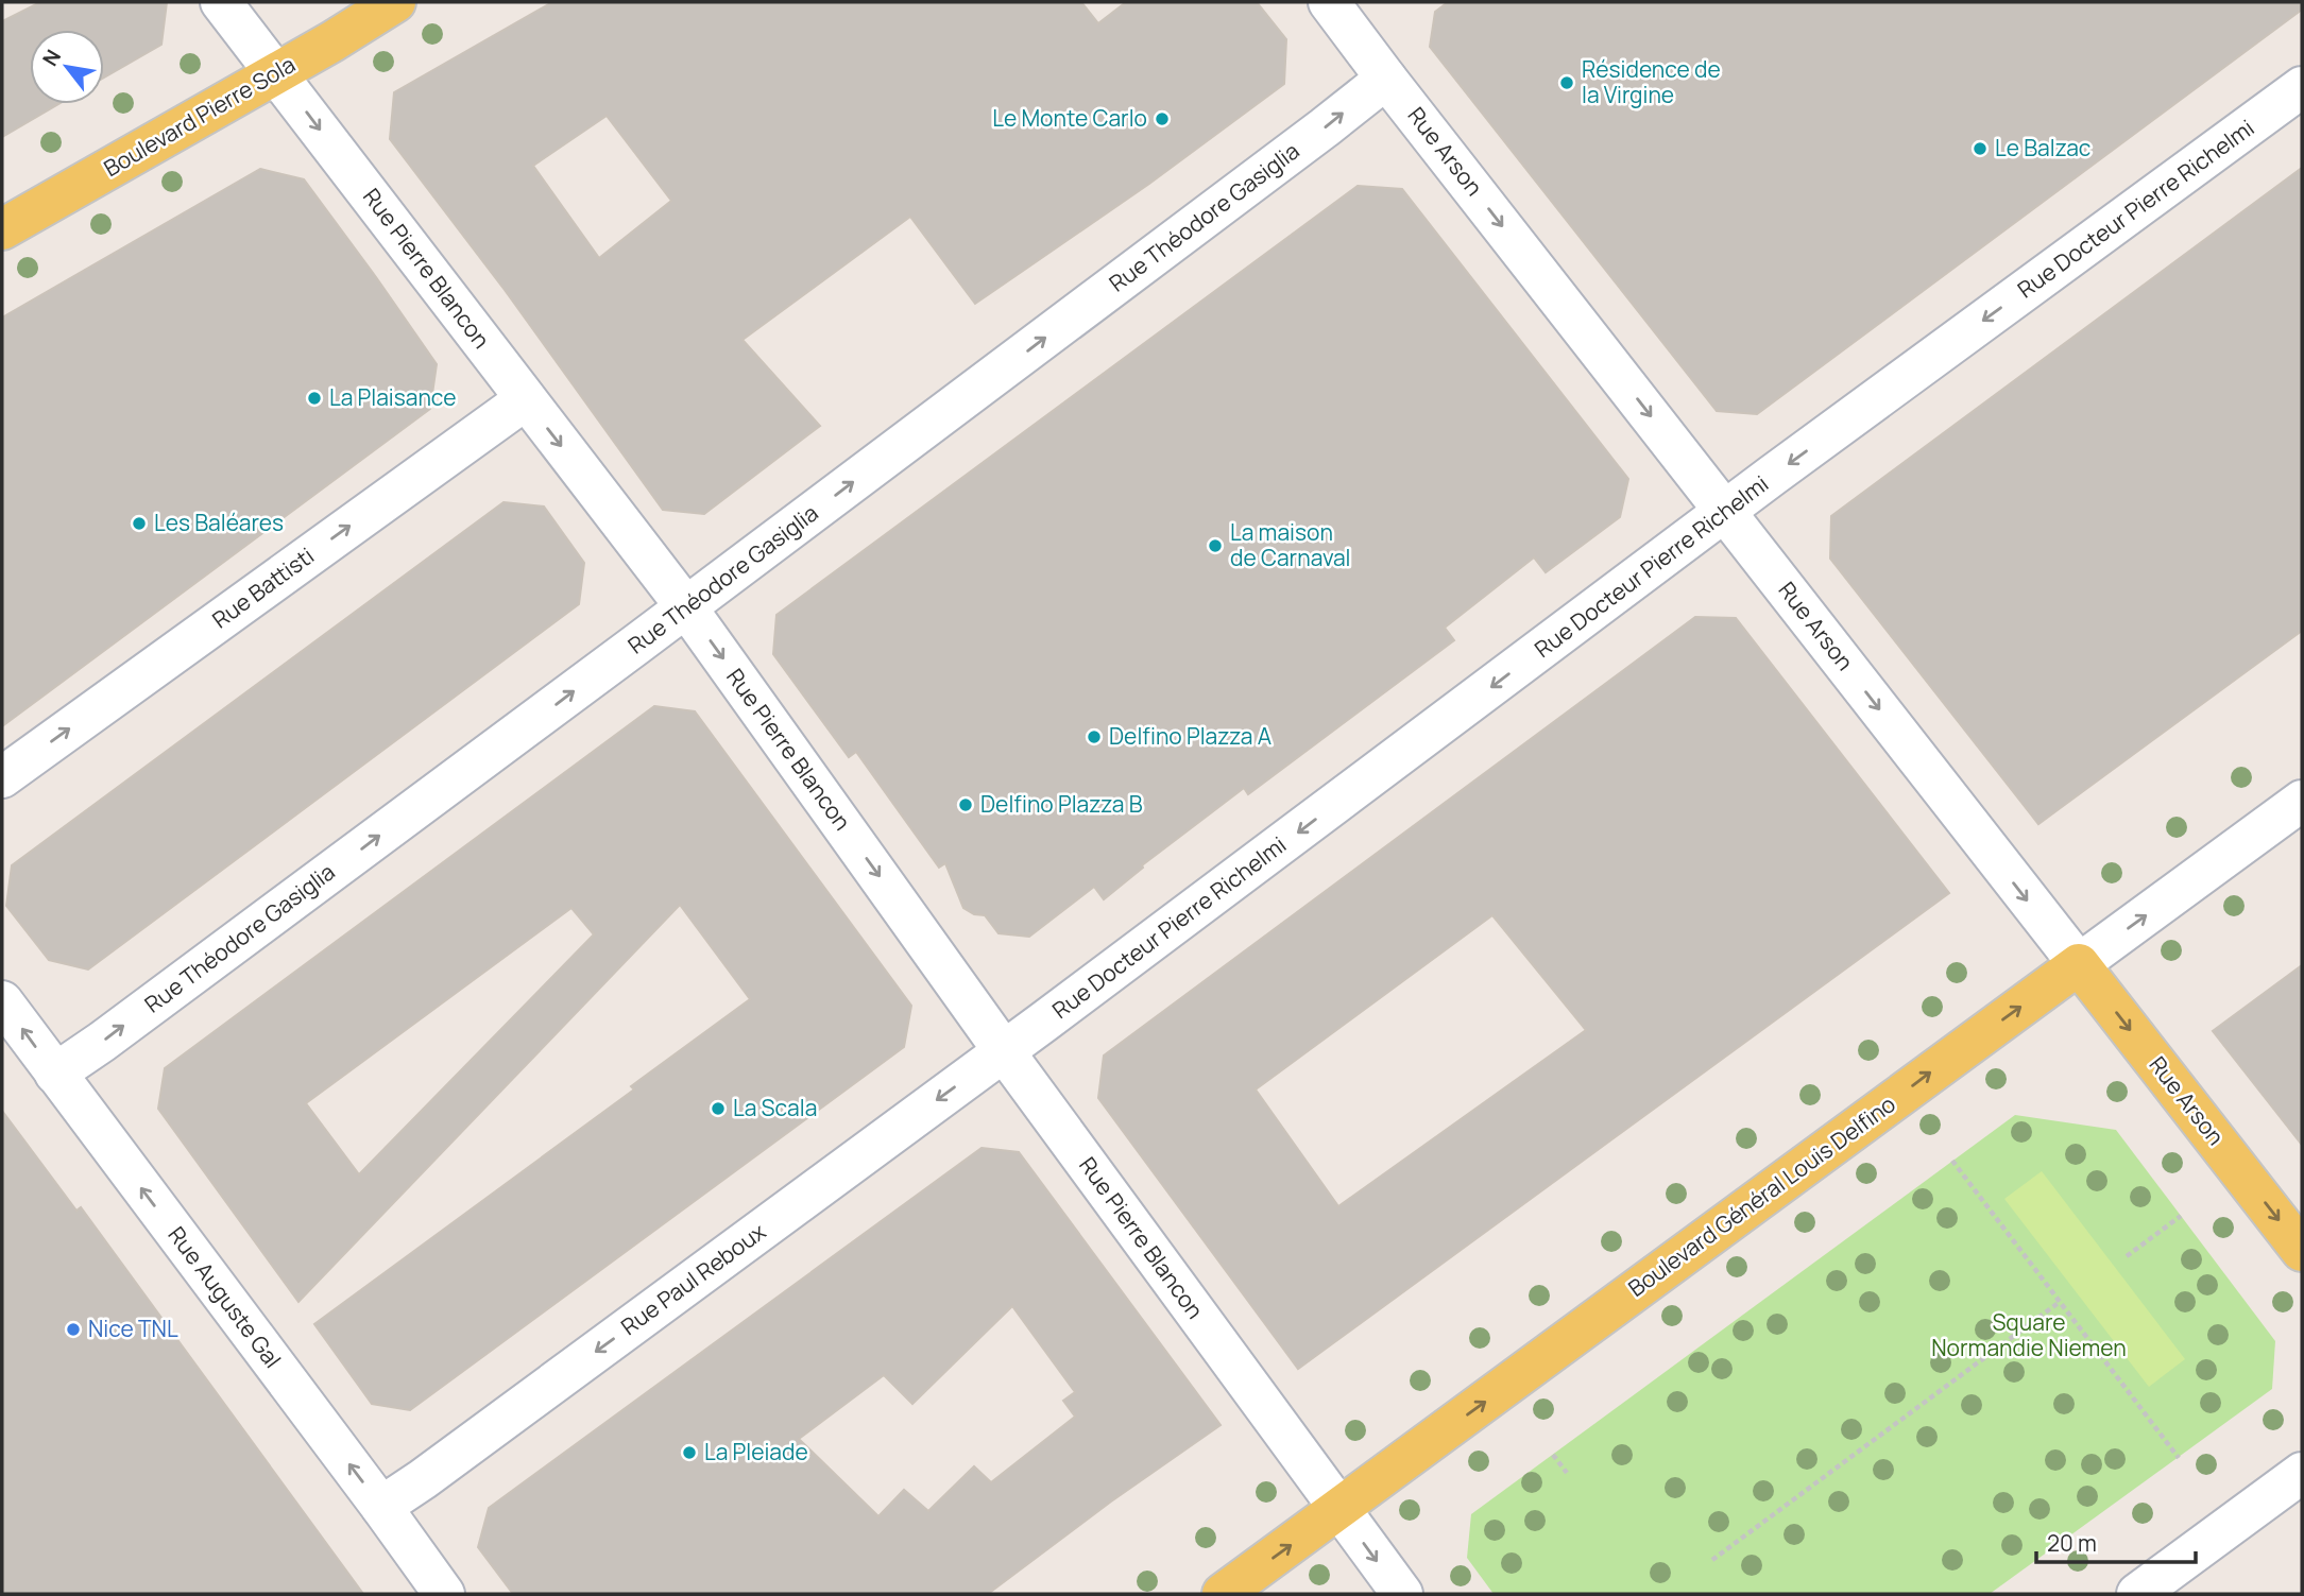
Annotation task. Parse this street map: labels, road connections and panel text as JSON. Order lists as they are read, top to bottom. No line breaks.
{"streets":{"main road":["Boulevard Pierre Sola","Rue Arson","Boulevard Général Louis Delfino"],"street":["Rue Docteur Pierre Richelmi","Rue Théodore Gasiglia","Rue Pierre Blancon","Rue Battisti","Rue Paul Reboux","Rue Auguste Gal"]},"crossings":[["Boulevard Pierre Sola","Rue Pierre Blancon"],["Rue Arson","Rue Docteur Pierre Richelmi"],["Rue Arson","Rue Théodore Gasiglia"],["Rue Arson","Boulevard Général Louis Delfino"],["Rue Docteur Pierre Richelmi","Rue Pierre Blancon"],["Rue Docteur Pierre Richelmi","Rue Paul Reboux"],["Rue Théodore Gasiglia","Rue Pierre Blancon"],["Rue Théodore Gasiglia","Rue Auguste Gal"],["Rue Pierre Blancon","Rue Battisti"],["Rue Pierre Blancon","Boulevard Général Louis Delfino"],["Rue Pierre Blancon","Rue Paul Reboux"],["Rue Paul Reboux","Rue Auguste Gal"]],"one_way":["Rue Arson","Rue Docteur Pierre Richelmi","Rue Théodore Gasiglia","Rue Pierre Blancon","Rue Battisti","Boulevard Général Louis Delfino","Rue Paul Reboux","Rue Auguste Gal"],"parks":["Square Normandie Niemen"],"places":["Résidence de la Virgine","Le Monte Carlo","Le Balzac","La Plaisance","Les Baléares","La maison de Carnaval","Delfino Plazza A","Delfino Plazza B","La Scala","Nice TNL","La Pleiade"],"scale_bar":"20 m","north":"top left"}
